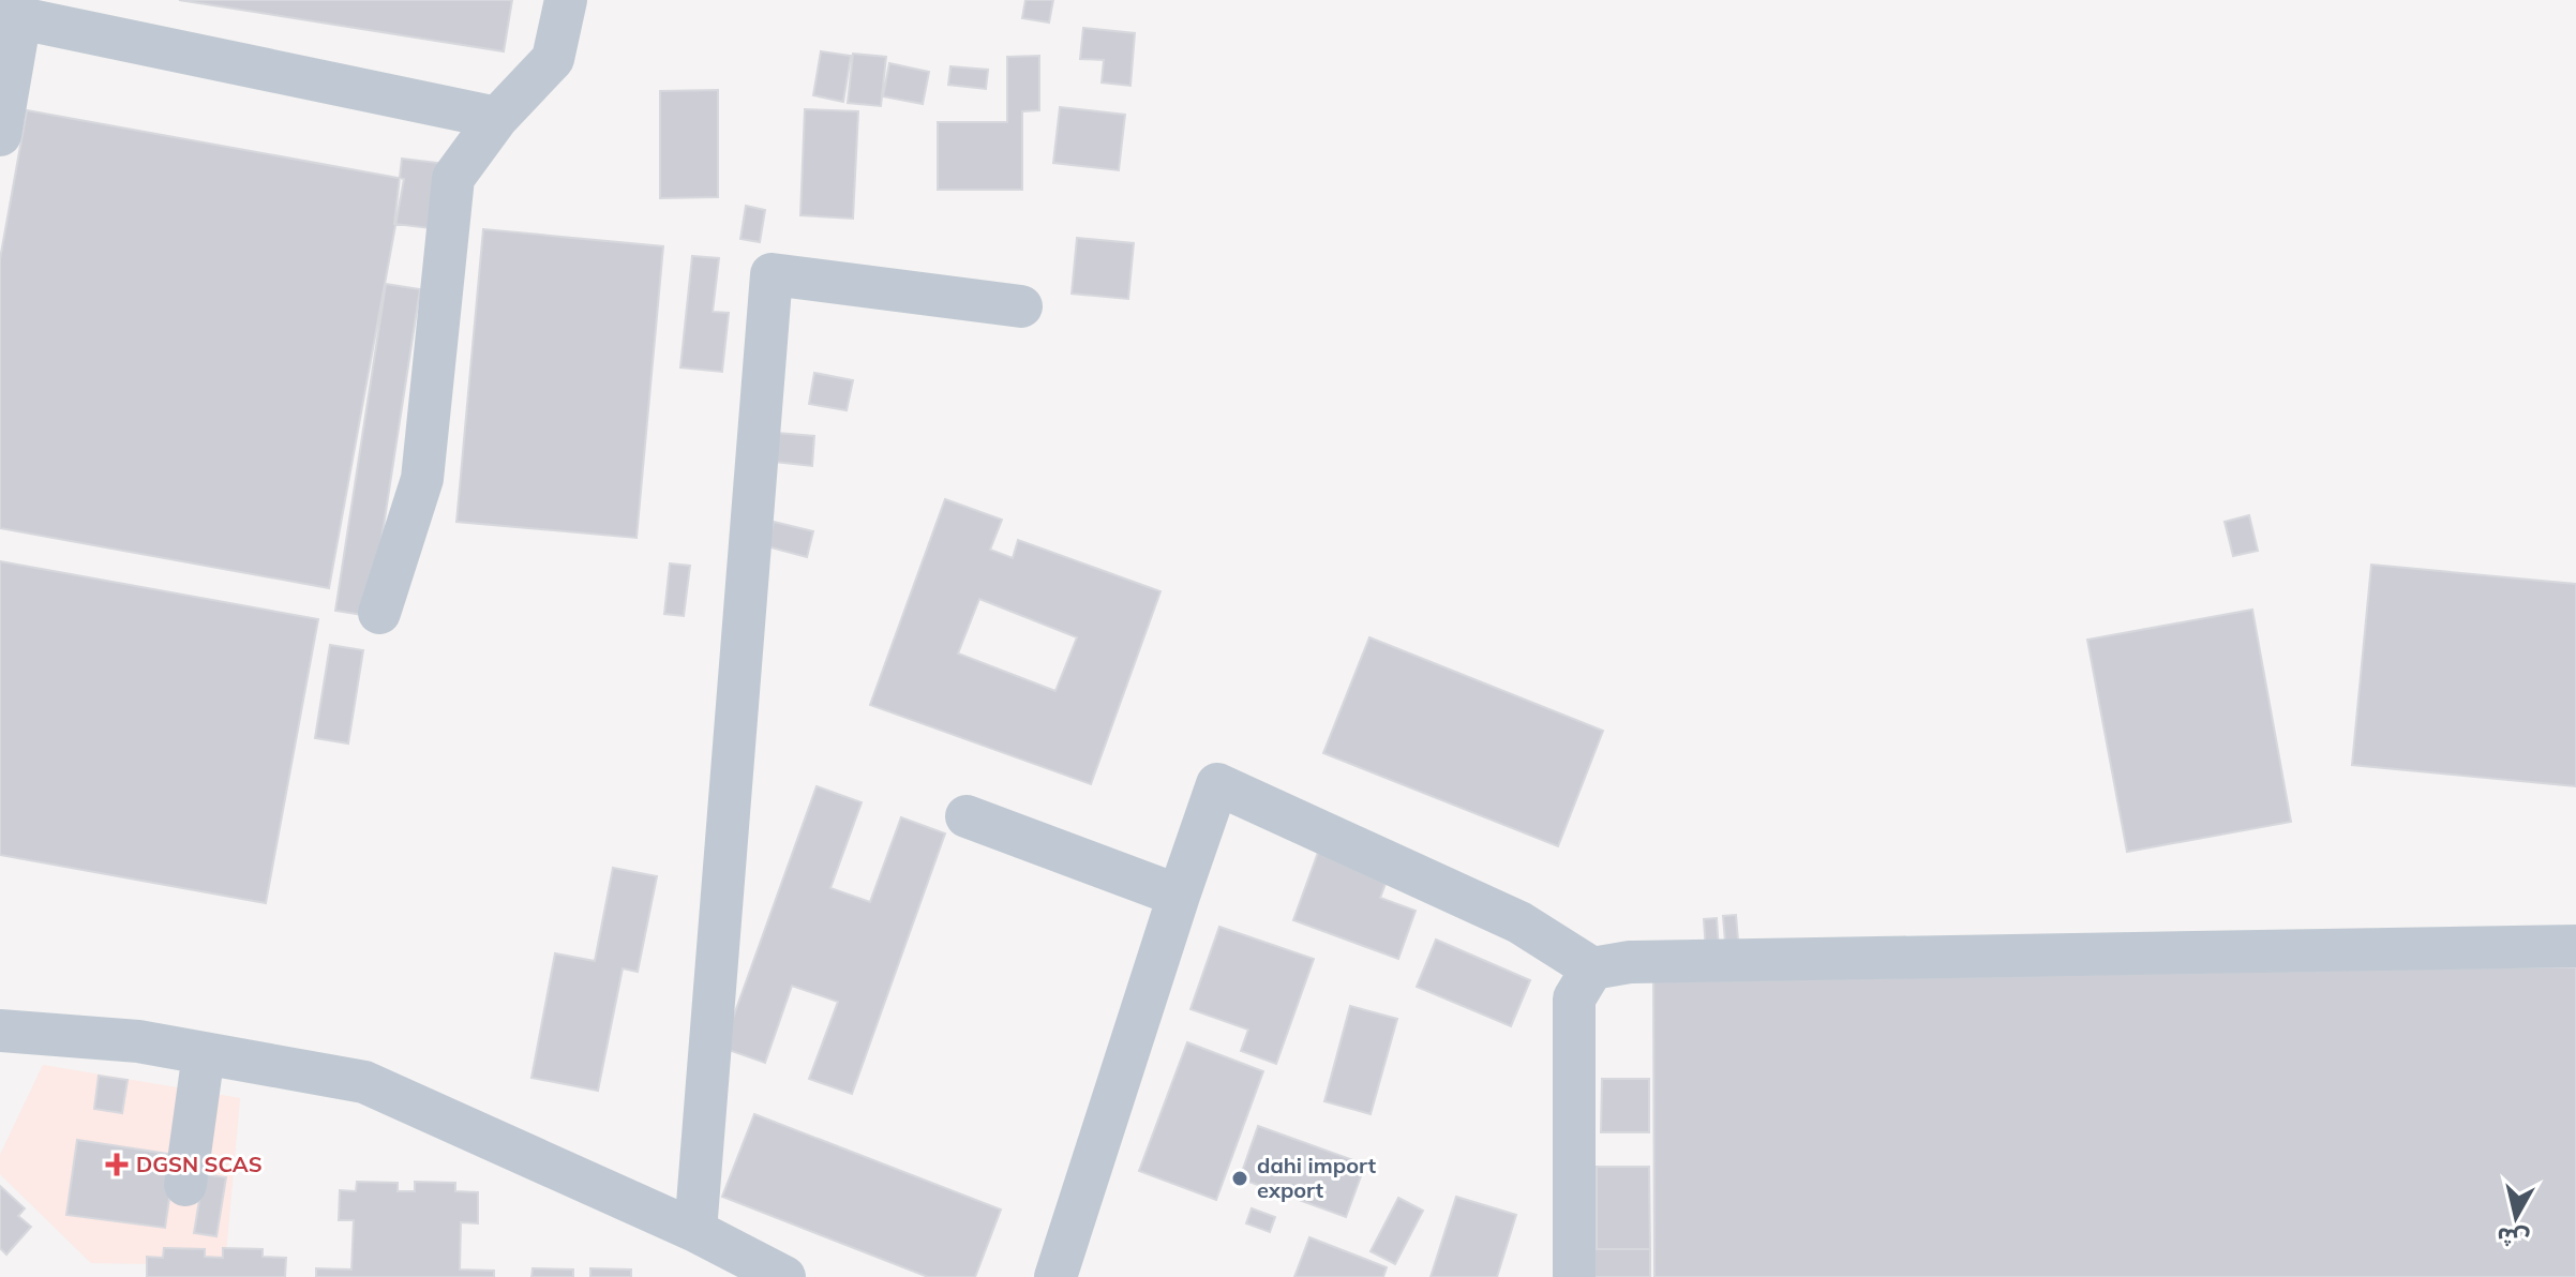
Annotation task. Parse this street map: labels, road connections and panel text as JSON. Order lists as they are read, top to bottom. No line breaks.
{"places":{"health":["DGSN SCAS"],"other":["dahi import export"]},"north":"bottom"}
